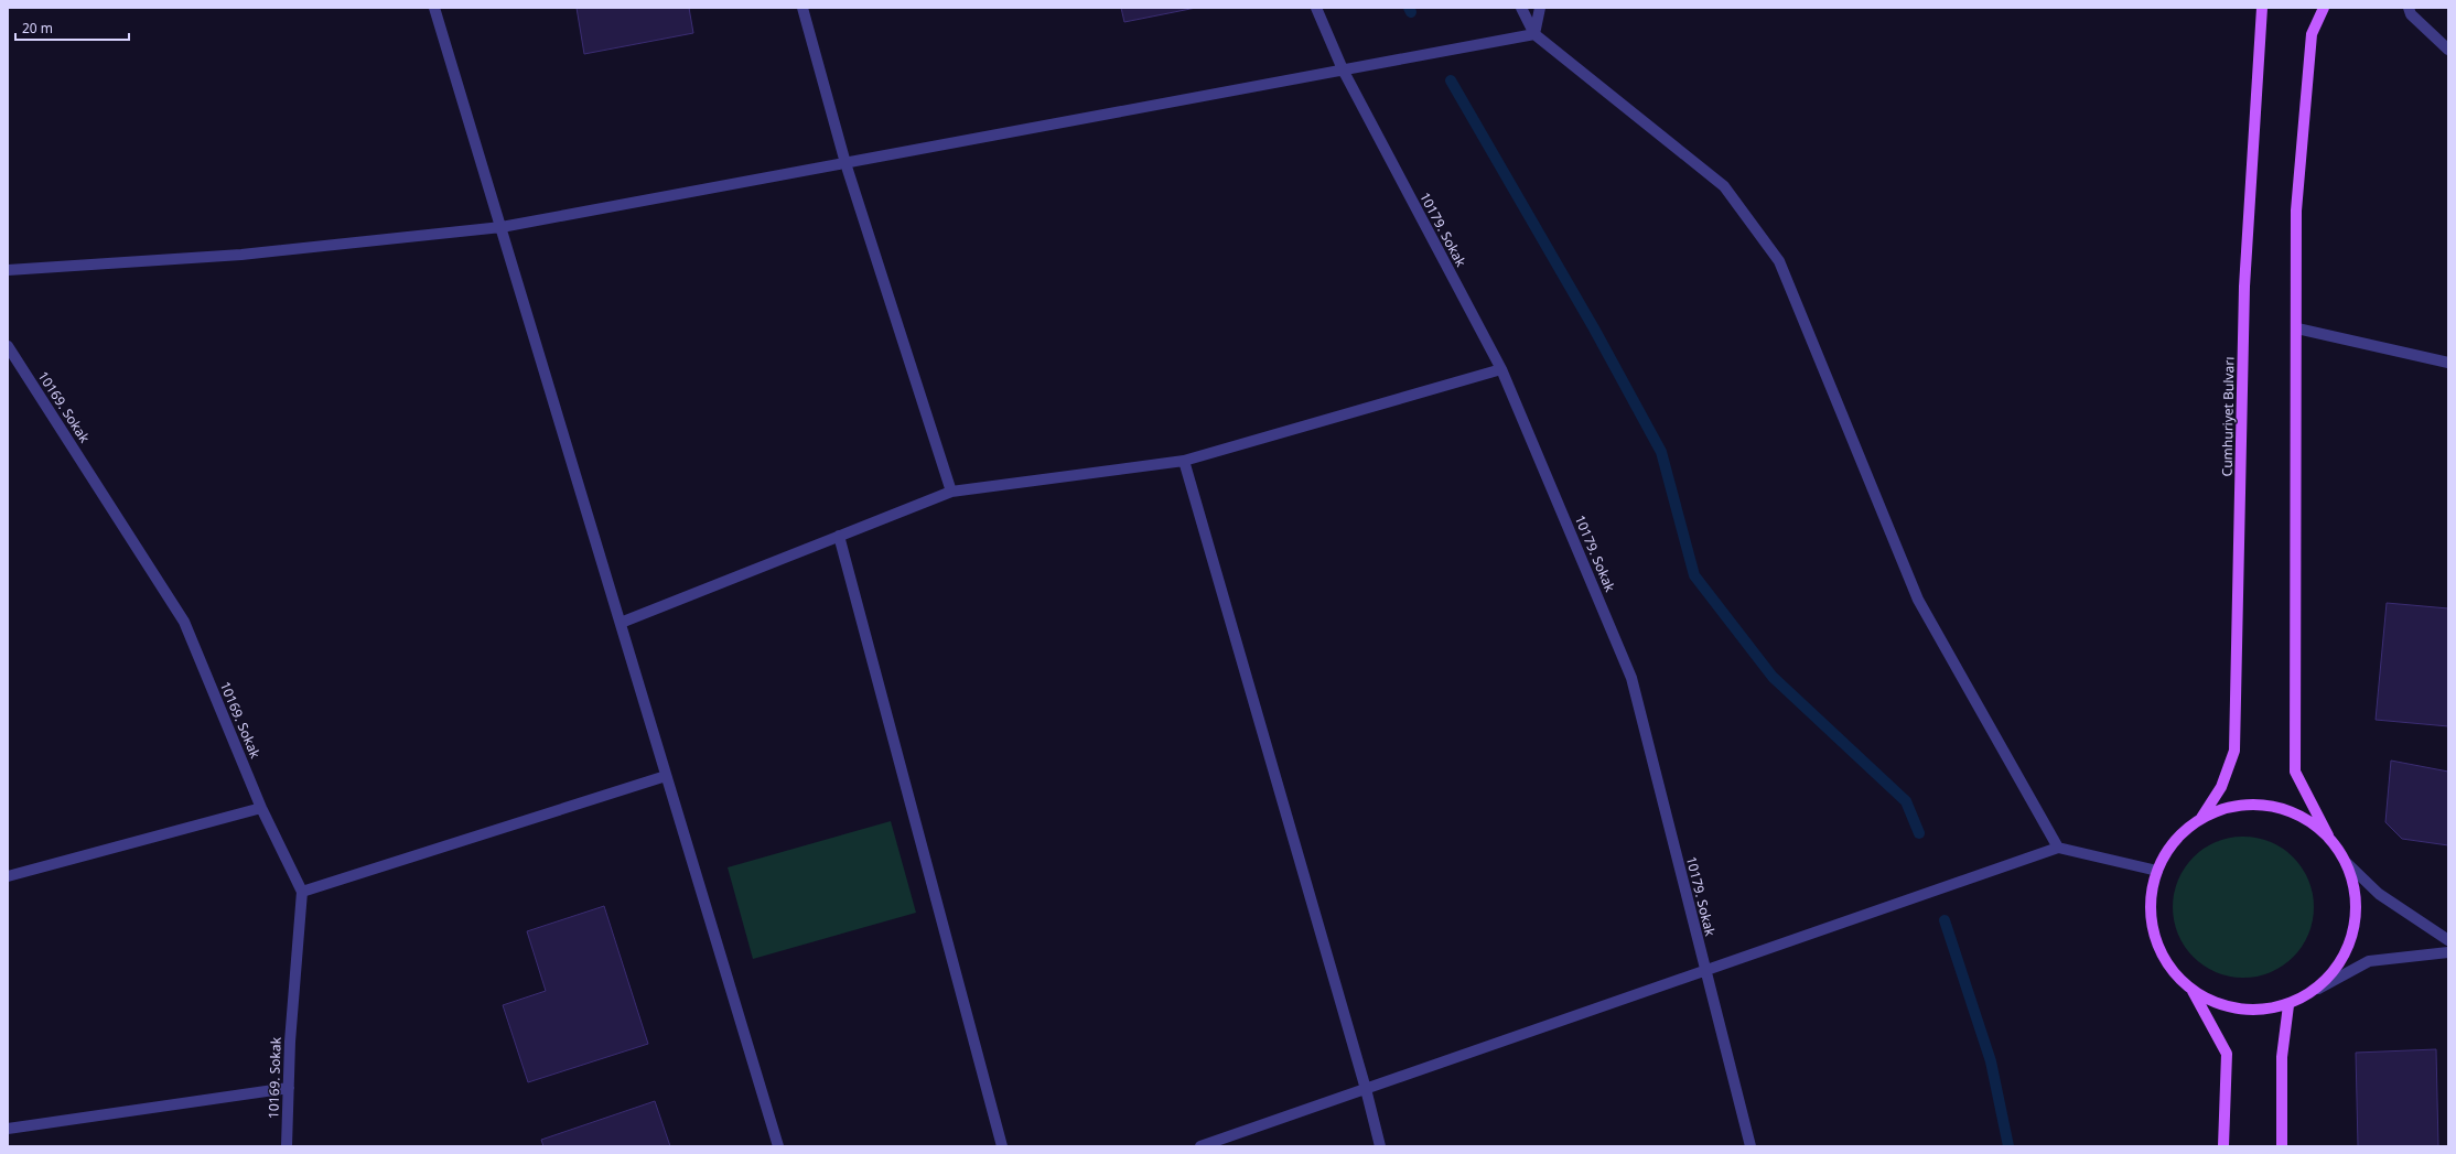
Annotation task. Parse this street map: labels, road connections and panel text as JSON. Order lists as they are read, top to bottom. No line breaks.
{"streets":{"main road":["Cumhuriyet Bulvarı"],"street":["10179. Sokak","10169. Sokak"]},"scale_bar":"20 m"}
